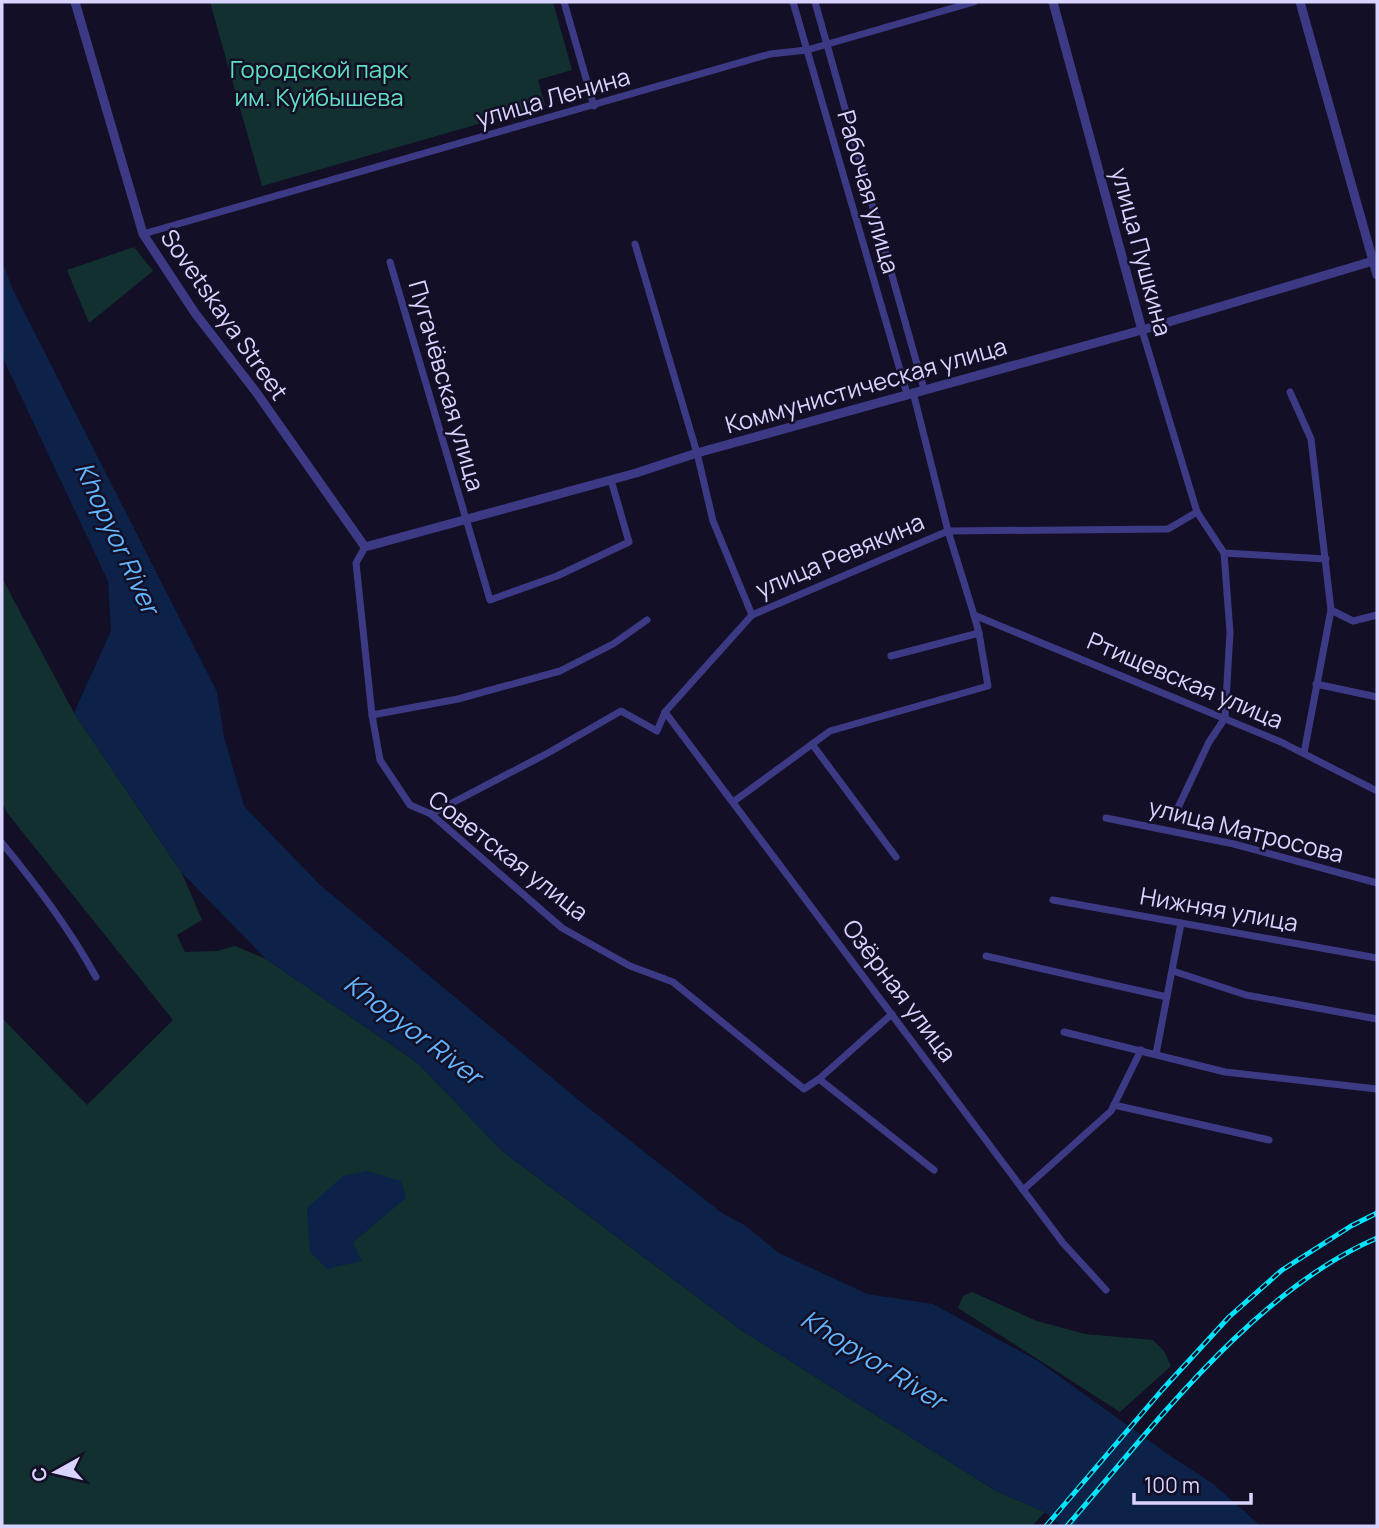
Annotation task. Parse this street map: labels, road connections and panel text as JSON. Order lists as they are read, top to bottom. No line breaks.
{"streets":{"street":["улица Ленина","Рабочая улица","улица Пушкина","Sovetskaya Street","Пугачёвская улица","Коммунистическая улица","улица Ревякина","Ртищевская улица","улица Матросова","Советская улица","Нижняя улица","Озёрная улица"]},"crossings":[["улица Ленина","Рабочая улица"],["улица Ленина","Sovetskaya Street"],["Рабочая улица","Коммунистическая улица"],["улица Пушкина","Коммунистическая улица"],["улица Пушкина","улица Ревякина"],["Sovetskaya Street","Коммунистическая улица"],["Sovetskaya Street","Советская улица"],["Пугачёвская улица","Коммунистическая улица"],["Коммунистическая улица","Советская улица"],["улица Ревякина","Советская улица"],["улица Ревякина","Озёрная улица"]],"water":["Khopyor River"],"parks":["Городской парк им. Куйбышева"],"scale_bar":"100 m","north":"left"}
